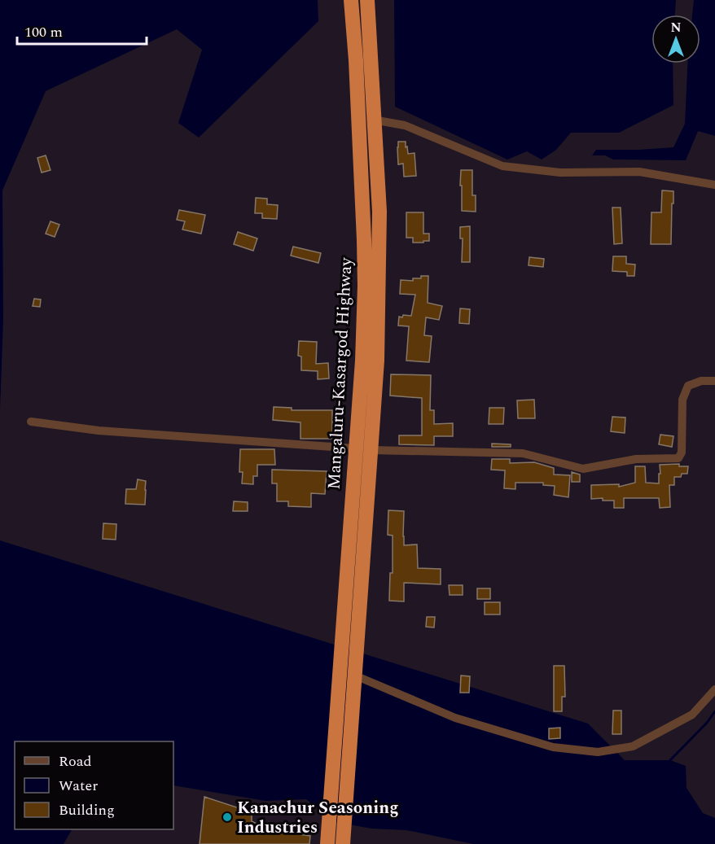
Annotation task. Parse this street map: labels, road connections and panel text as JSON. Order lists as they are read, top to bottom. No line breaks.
{"streets":{"highway":["Mangaluru-Kasargod Highway"]},"places":["Kanachur Seasoning Industries"],"legend":["Road","Water","Building"],"scale_bar":"100 m","north":"top"}
